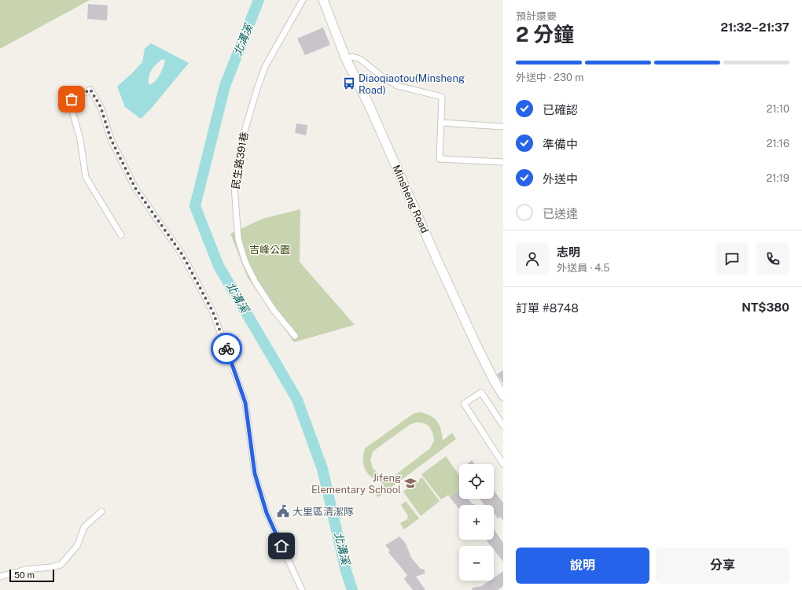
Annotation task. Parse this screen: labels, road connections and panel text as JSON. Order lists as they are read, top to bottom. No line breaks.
{"streets":{"street":["民生路391巷","Minsheng Road"]},"water":["北溝溪"],"parks":["吉峰公園"],"places":{"bus stop":["Diaoqiaotou(Minsheng Road)"],"school or university":["Jifeng Elementary School"],"public building":["大里區清潔隊"]},"scale_bar":"50 m","page":{"heading":["2 分鐘","預計還要","21:32–21:37"],"panel":["志明","外送員 · 4.5","訂單 #8748","NT$380"],"bar":"外送中 · 230 m","list":[["已確認","21:10"],["準備中","21:16"],["外送中","21:19"],"已送達"],"map_buttons":["+","−"],"buttons":["說明","分享"],"scale":"50 m"}}
